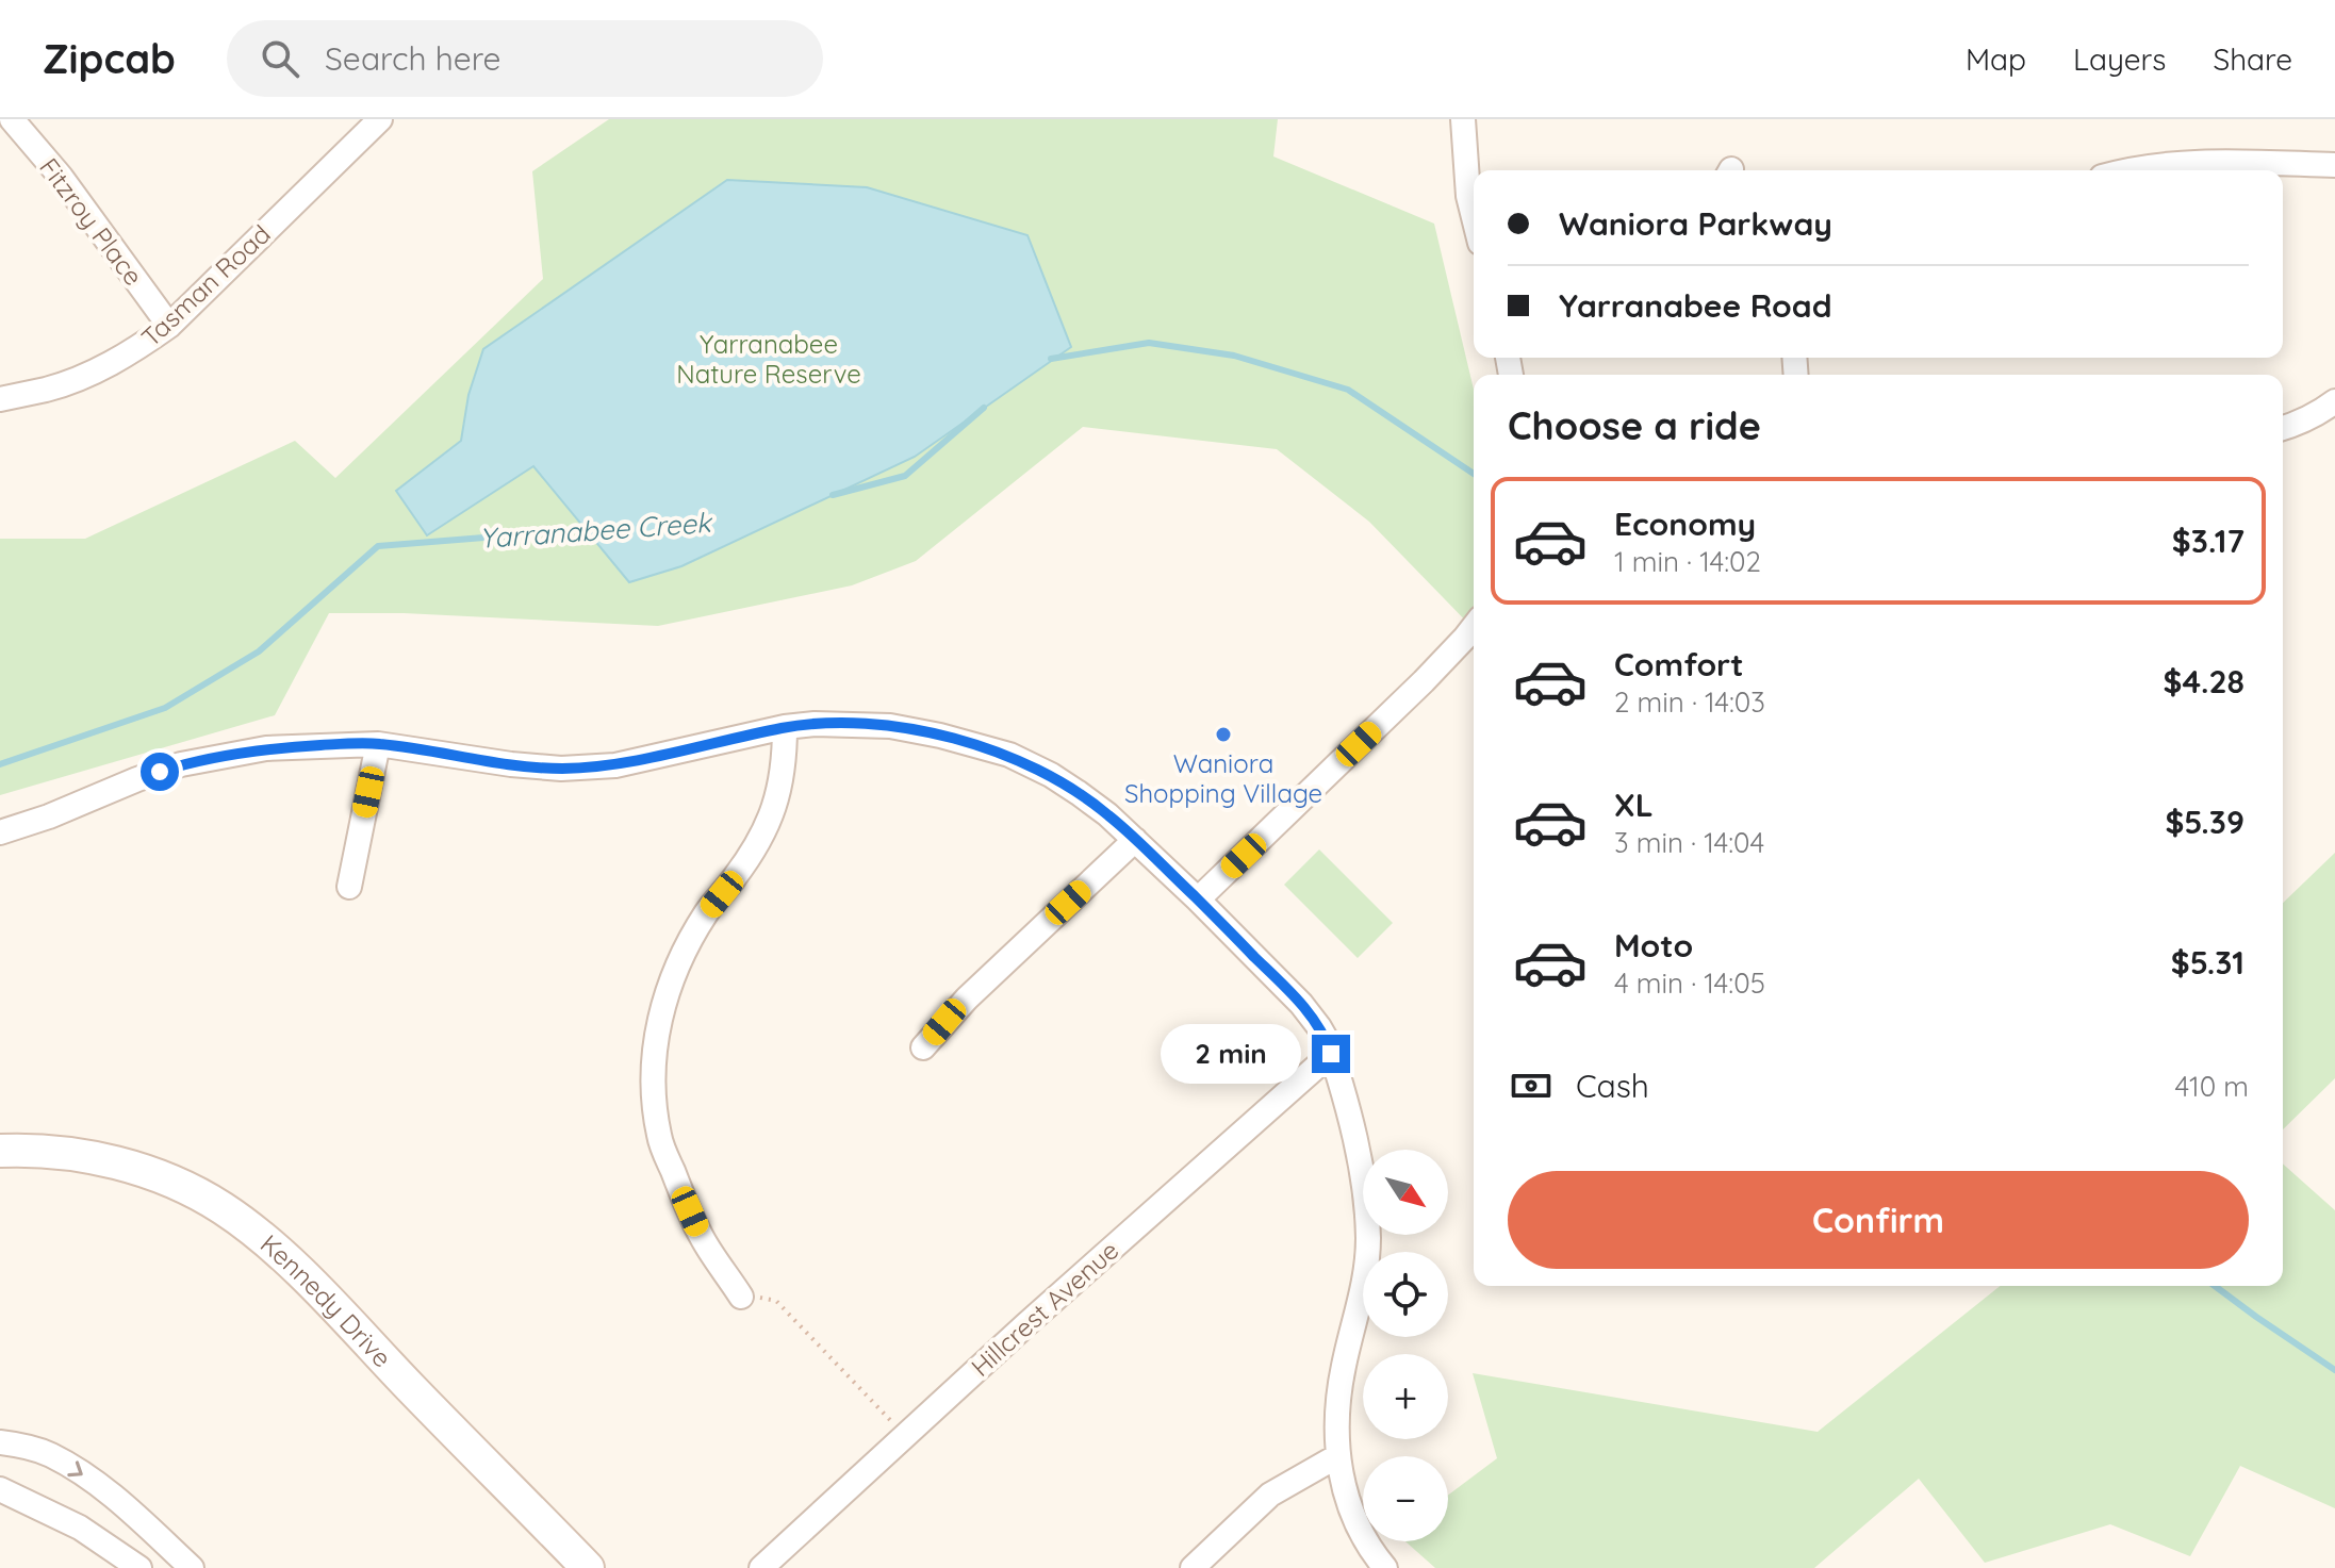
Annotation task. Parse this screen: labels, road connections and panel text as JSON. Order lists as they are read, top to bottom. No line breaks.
{"streets":{"main road":["Kennedy Drive"],"street":["Fitzroy Place","Tasman Road","Hillcrest Avenue"]},"crossings":[["Fitzroy Place","Tasman Road"]],"water":["Yarranabee Creek"],"parks":["Yarranabee Nature Reserve"],"places":["Waniora Shopping Village"],"north":"bottom right","page":{"header":"Zipcab","search":"Search here","nav":["Map","Layers","Share"],"banner":["Waniora Parkway","Yarranabee Road"],"heading":"Choose a ride","list":[{"name":"Economy","note":"1 min · 14:02","value":"$3.17"},{"name":"Comfort","note":"2 min · 14:03","value":"$4.28"},{"name":"XL","note":"3 min · 14:04","value":"$5.39"},{"name":"Moto","note":"4 min · 14:05","value":"$5.31"}],"bubble":"2 min","pay":["Cash","410 m"],"map_buttons":["+","−"],"buttons":"Confirm"}}
